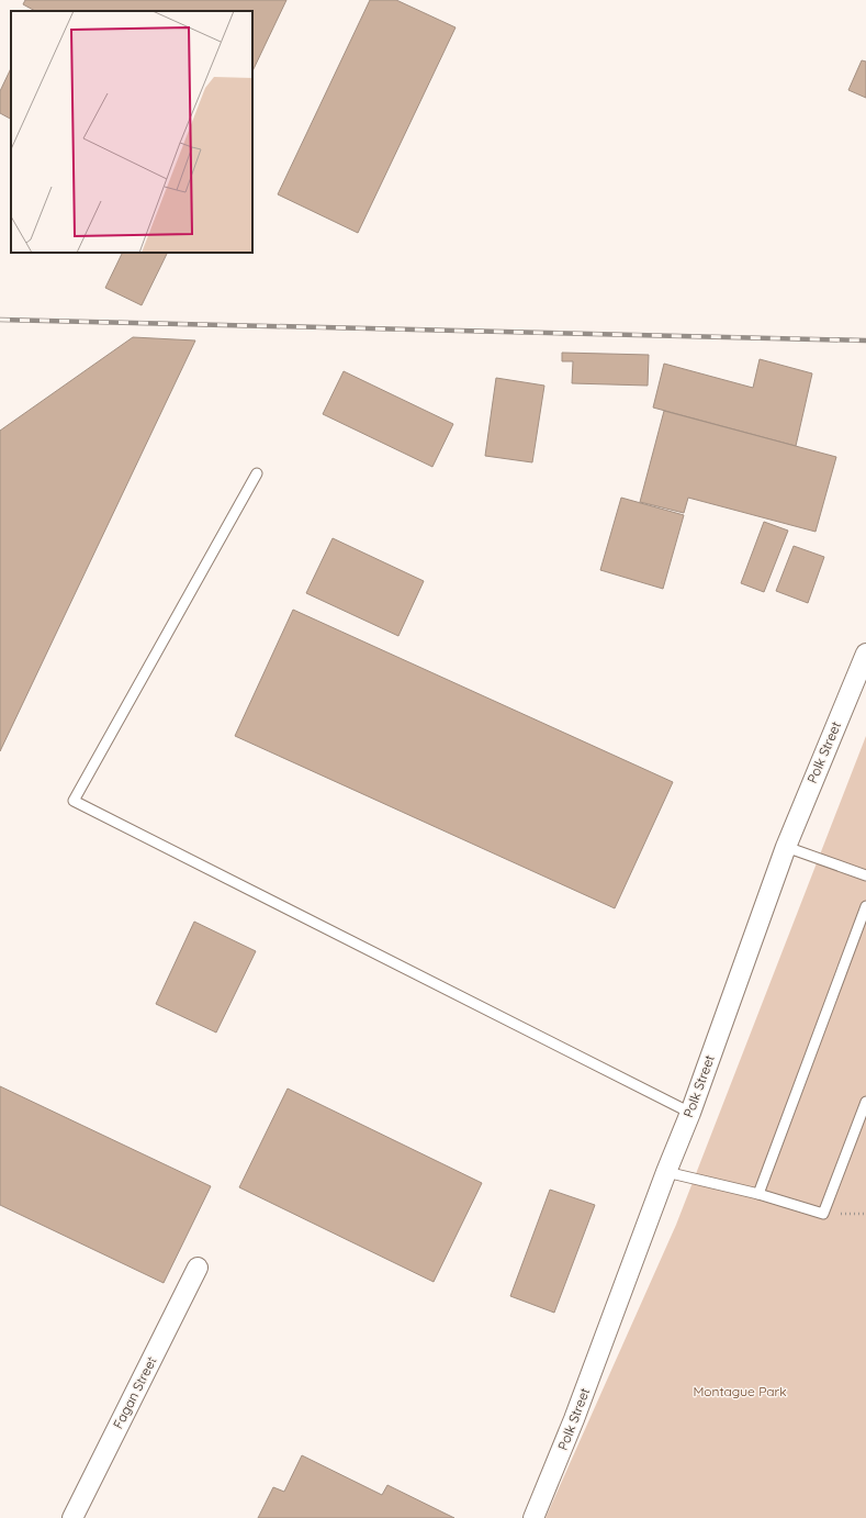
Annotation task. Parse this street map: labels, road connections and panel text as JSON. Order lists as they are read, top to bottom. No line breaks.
{"streets":{"street":["Polk Street","Fagan Street"]},"parks":["Montague Park"]}
